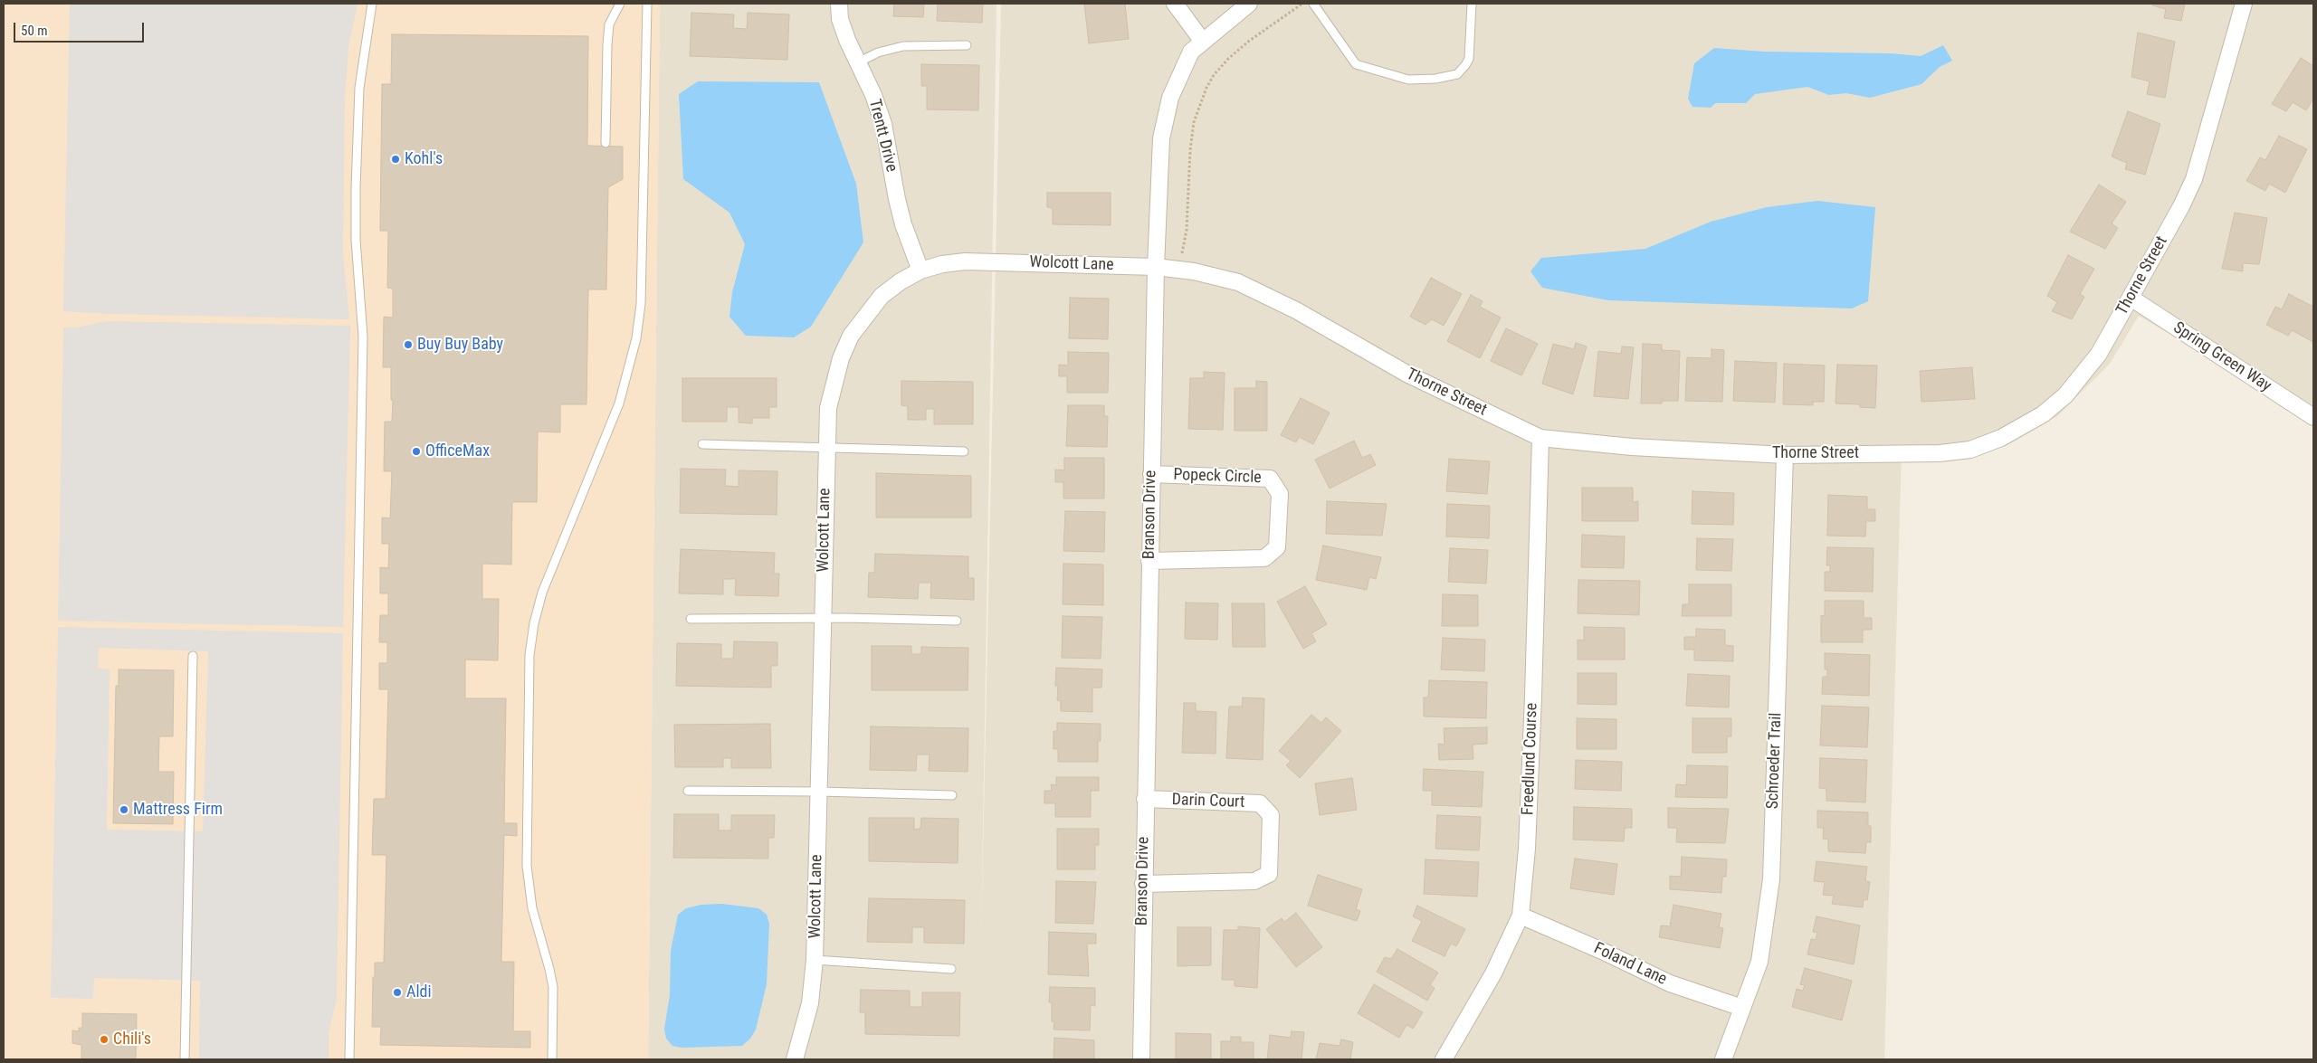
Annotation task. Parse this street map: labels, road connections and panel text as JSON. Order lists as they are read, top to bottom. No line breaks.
{"streets":{"street":["Trentt Drive","Wolcott Lane","Thorne Street","Spring Green Way","Popeck Circle","Branson Drive","Freedlund Course","Schroeder Trail","Darin Court","Foland Lane"]},"crossings":[["Trentt Drive","Wolcott Lane"],["Wolcott Lane","Thorne Street"],["Wolcott Lane","Branson Drive"],["Thorne Street","Spring Green Way"],["Thorne Street","Branson Drive"],["Thorne Street","Freedlund Course"],["Thorne Street","Schroeder Trail"],["Popeck Circle","Branson Drive"],["Branson Drive","Darin Court"],["Freedlund Course","Foland Lane"],["Schroeder Trail","Foland Lane"]],"places":["Kohl's","Buy Buy Baby","OfficeMax","Mattress Firm","Aldi","Chili's"],"scale_bar":"50 m"}
